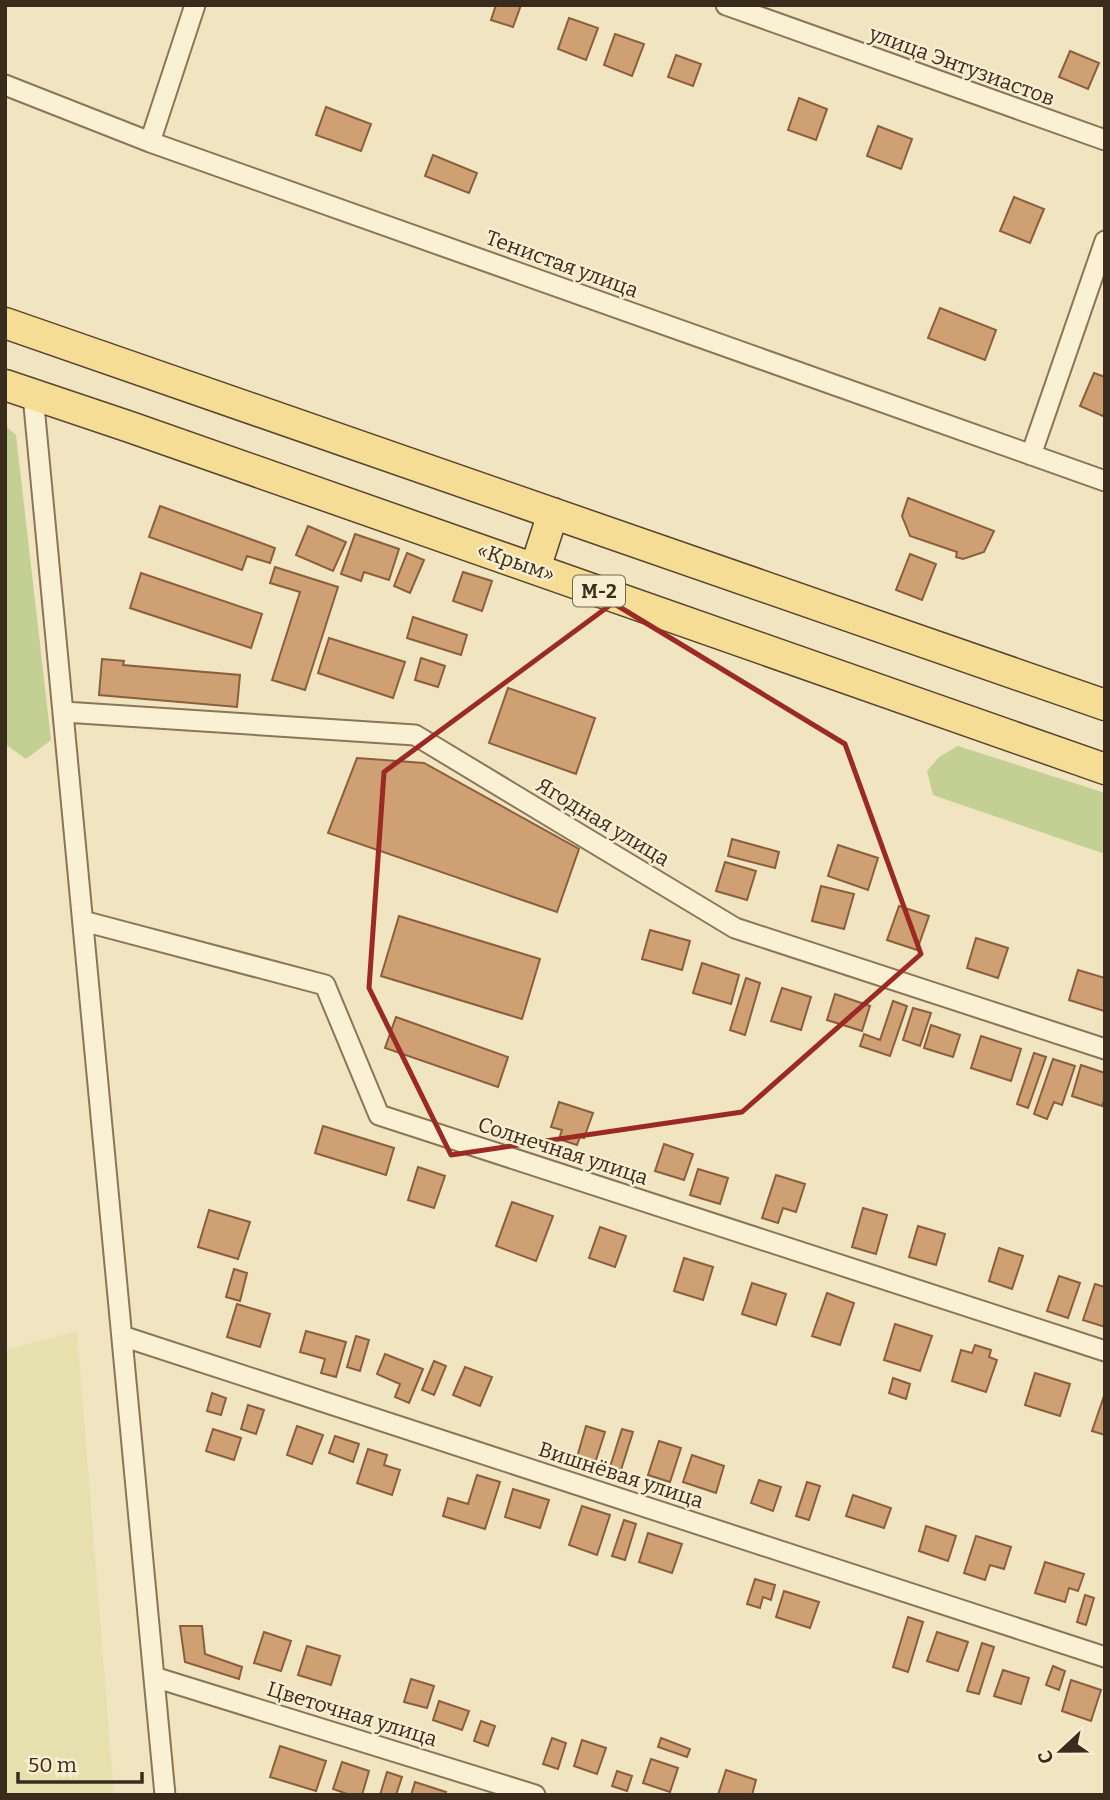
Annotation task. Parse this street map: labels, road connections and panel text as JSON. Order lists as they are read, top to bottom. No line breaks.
{"streets":{"main road":["«Крым»","М-2"],"street":["улица Энтузиастов","Тенистая улица","Ягодная улица","Солнечная улица","Вишнёвая улица","Цветочная улица"]},"scale_bar":"50 m","north":"left"}
